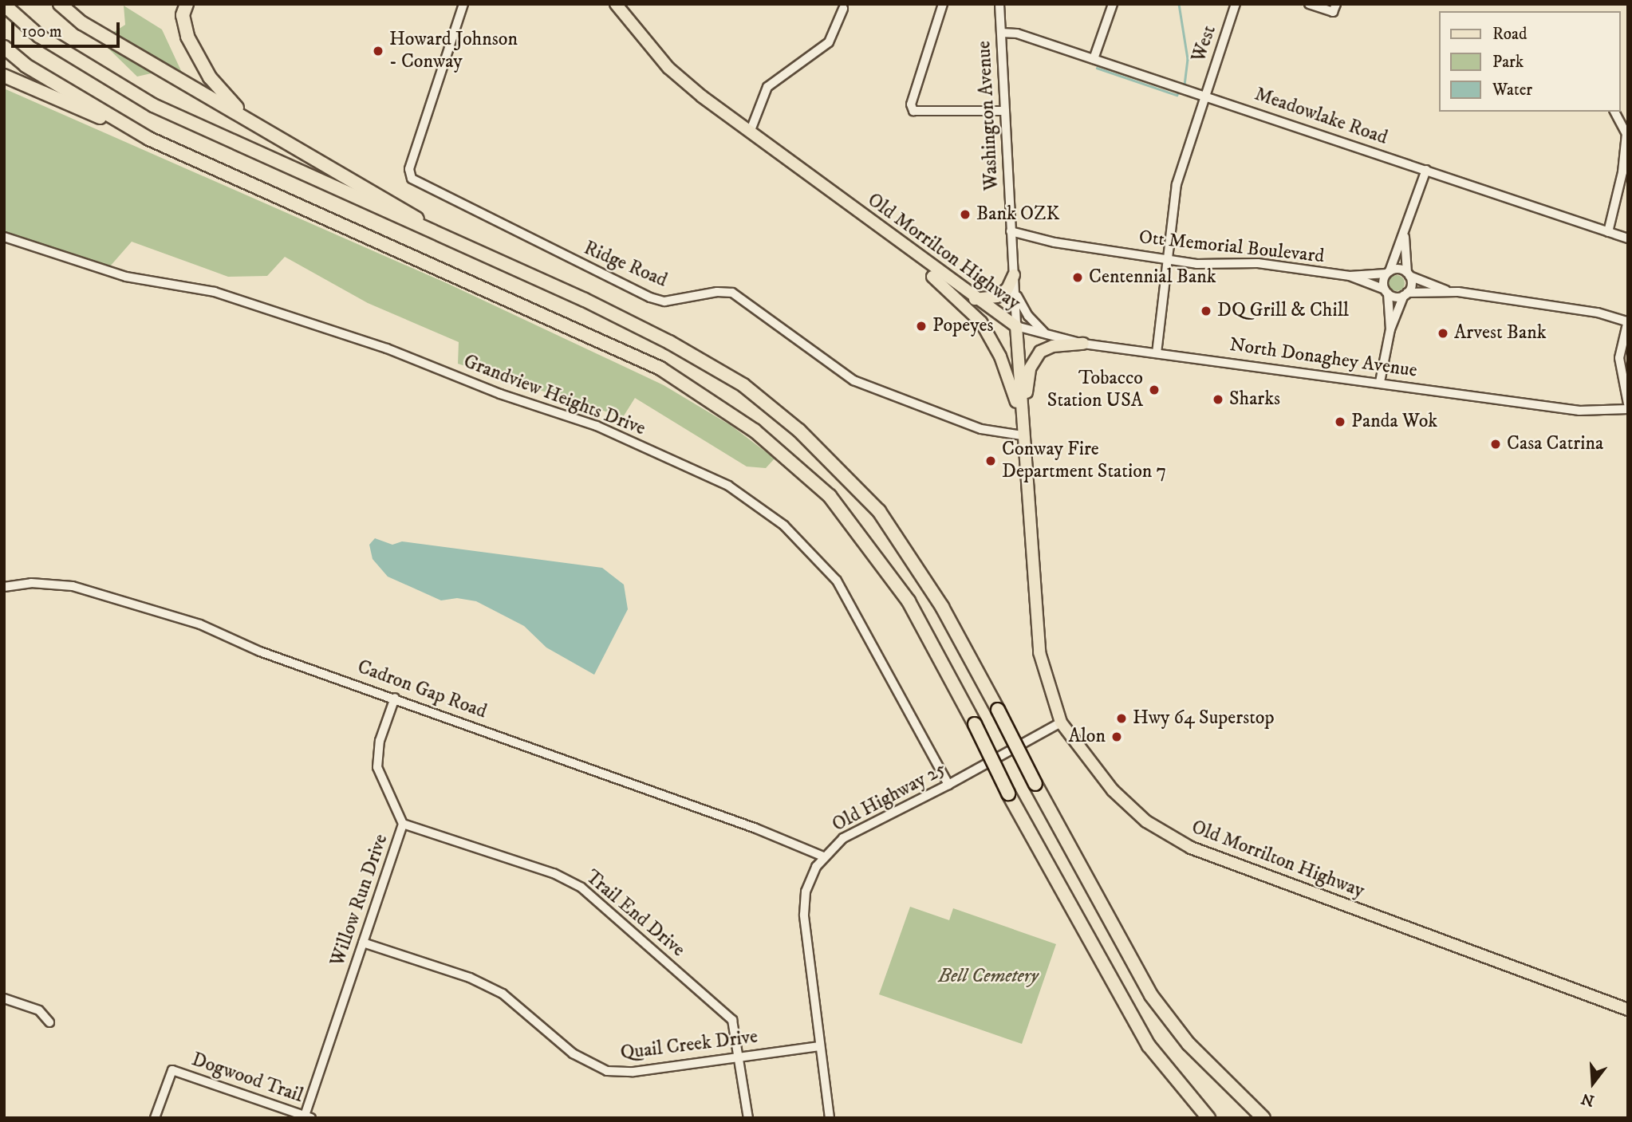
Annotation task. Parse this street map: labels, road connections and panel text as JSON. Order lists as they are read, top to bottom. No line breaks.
{"streets":{"main road":["Old Morrilton Highway"],"street":["West","Washington Avenue","Meadowlake Road","Ott Memorial Boulevard","Ridge Road","North Donaghey Avenue","Grandview Heights Drive","Cadron Gap Road","Old Highway 25","Willow Run Drive","Trail End Drive","Quail Creek Drive","Dogwood Trail"]},"crossings":[["West","Meadowlake Road"],["West","Ott Memorial Boulevard"],["West","North Donaghey Avenue"],["Washington Avenue","Meadowlake Road"],["Washington Avenue","Ott Memorial Boulevard"],["Washington Avenue","Old Morrilton Highway"],["Washington Avenue","North Donaghey Avenue"],["Old Morrilton Highway","Ridge Road"],["Old Morrilton Highway","North Donaghey Avenue"],["Old Morrilton Highway","Old Highway 25"],["Grandview Heights Drive","Old Highway 25"],["Cadron Gap Road","Old Highway 25"],["Cadron Gap Road","Willow Run Drive"],["Old Highway 25","Quail Creek Drive"],["Willow Run Drive","Trail End Drive"],["Willow Run Drive","Quail Creek Drive"],["Willow Run Drive","Dogwood Trail"],["Trail End Drive","Quail Creek Drive"]],"parks":["Bell Cemetery"],"places":["Howard Johnson - Conway","Bank OZK","Centennial Bank","DQ Grill & Chill","Popeyes","Arvest Bank","Tobacco Station USA","Sharks","Panda Wok","Casa Catrina","Conway Fire Department Station 7","Hwy 64 Superstop","Alon"],"legend":["Road","Park","Water"],"scale_bar":"100 m","north":"bottom"}
